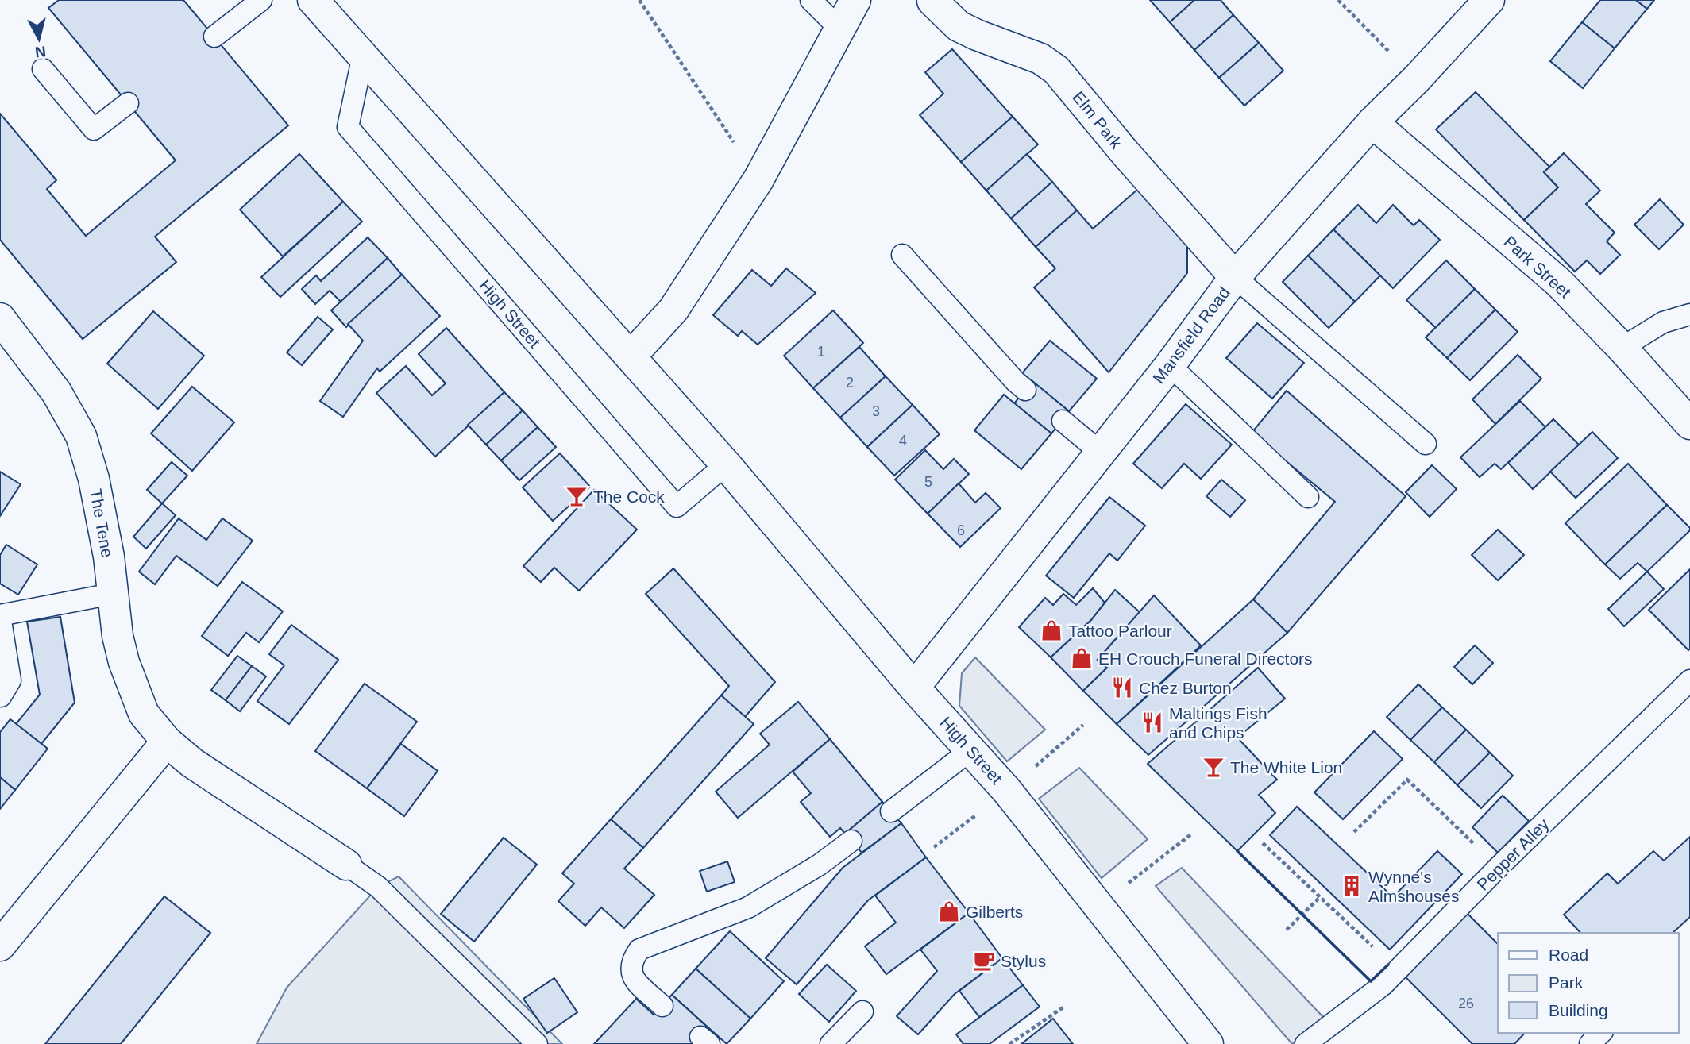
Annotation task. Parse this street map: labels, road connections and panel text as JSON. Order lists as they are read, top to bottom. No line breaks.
{"streets":{"street":["Elm Park","Park Street","High Street","Mansfield Road","The Tene"],"lane":["Pepper Alley"]},"crossings":[["Elm Park","Mansfield Road"],["Park Street","Mansfield Road"],["High Street","Mansfield Road"]],"places":{"bar":["The Cock","The White Lion"],"shop":["Tattoo Parlour","EH Crouch Funeral Directors","Gilberts"],"restaurant":["Chez Burton","Maltings Fish and Chips"],"building":["Wynne's Almshouses"],"cafe":["Stylus"]},"house_numbers":["1","2","3","4","5","6","26"],"legend":["Road","Park","Building"],"north":"bottom"}
